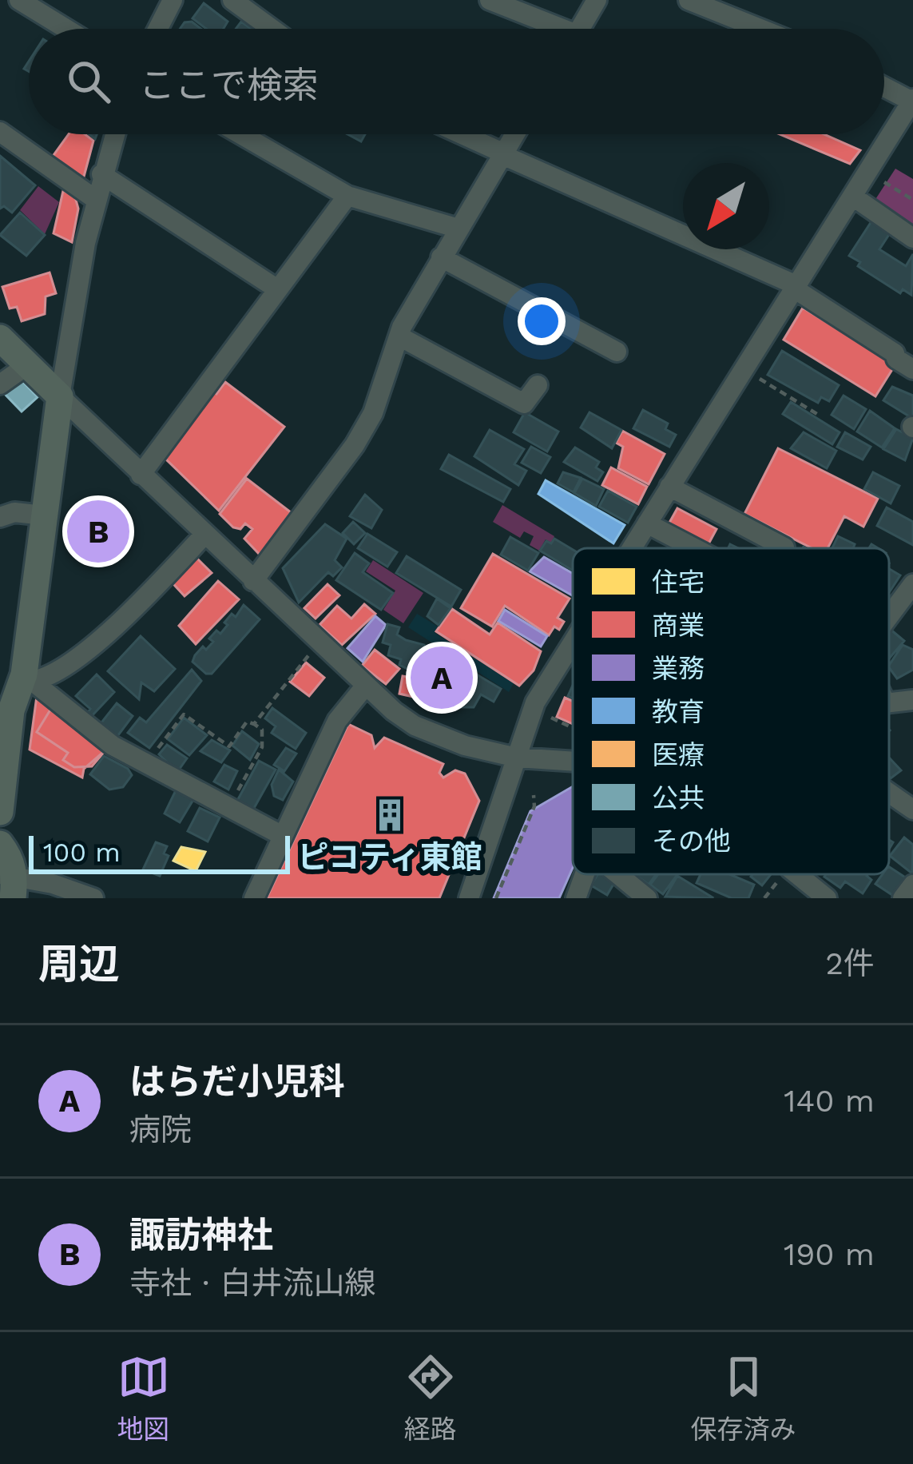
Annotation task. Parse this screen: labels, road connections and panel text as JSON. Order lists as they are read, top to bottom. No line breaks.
{"places":{"building":["ピコティ東館"]},"legend":["住宅","商業","業務","教育","医療","公共","その他"],"scale_bar":"100 m","north":"bottom left","page":{"search":"ここで検索","pins":["B","A"],"scale":"100 m","heading":["周辺","2件"],"list":[{"mark":"A","name":"はらだ小児科","note":"病院","value":"140 m"},{"mark":"B","name":"諏訪神社","note":"寺社 · 白井流山線","value":"190 m"}],"nav":["地図","経路","保存済み"]}}
